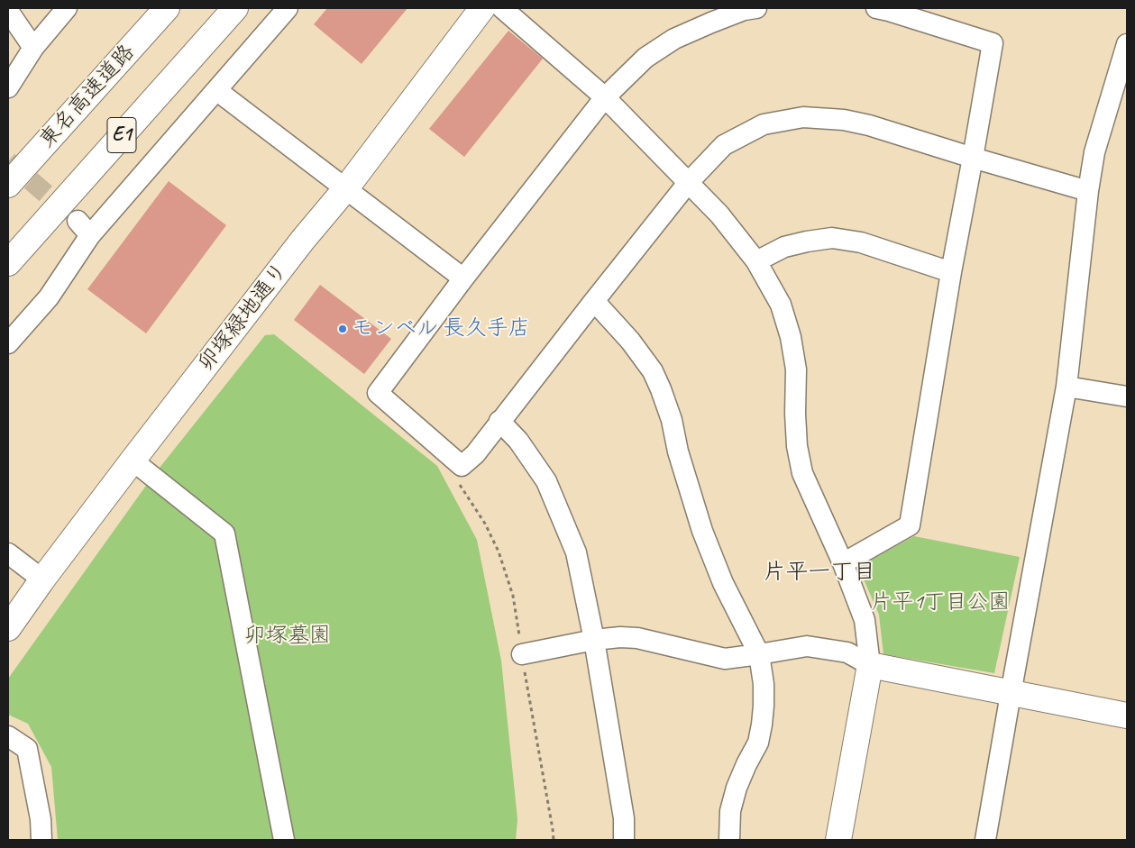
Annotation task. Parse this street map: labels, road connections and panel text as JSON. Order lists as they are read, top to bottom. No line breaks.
{"streets":{"main road":["東名高速道路","E1","卯塚緑地通り"]},"districts":["片平一丁目"],"parks":["片平1丁目公園","卯塚墓園"],"places":["モンベル 長久手店"]}
